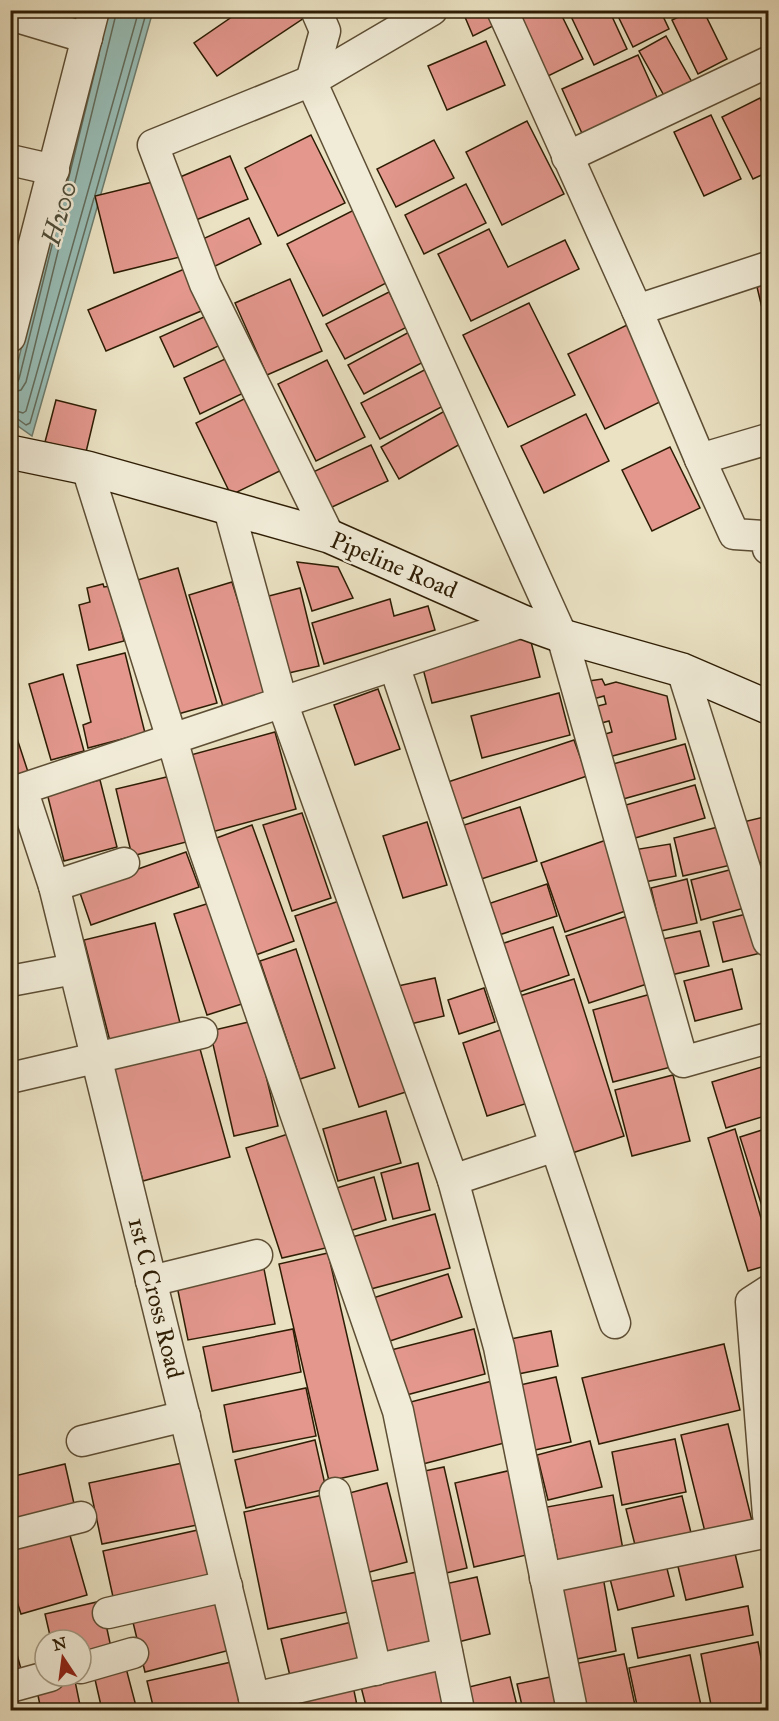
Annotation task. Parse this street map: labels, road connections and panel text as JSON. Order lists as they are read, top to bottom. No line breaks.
{"streets":{"street":["Pipeline Road","1st C Cross Road"]},"water":["H200"],"north":"top"}
